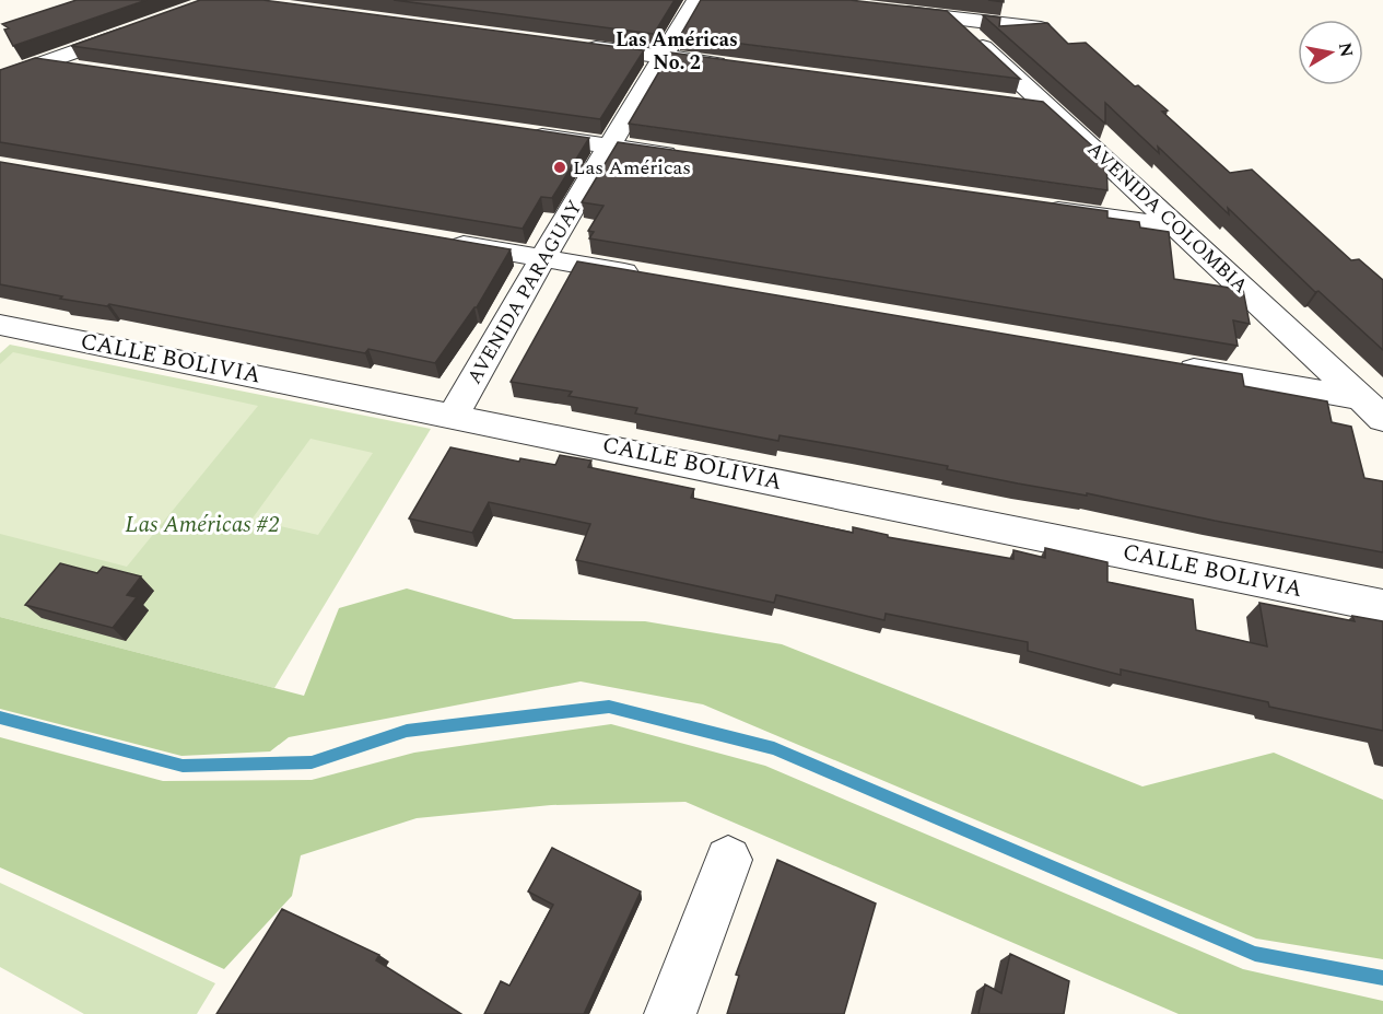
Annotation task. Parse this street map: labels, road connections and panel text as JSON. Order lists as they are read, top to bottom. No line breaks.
{"streets":{"street":["AVENIDA COLOMBIA","AVENIDA PARAGUAY","CALLE BOLIVIA"]},"crossings":[["AVENIDA PARAGUAY","CALLE BOLIVIA"]],"districts":["Las Américas No. 2"],"parks":["Las Américas #2"],"places":["Las Américas"],"north":"right"}
